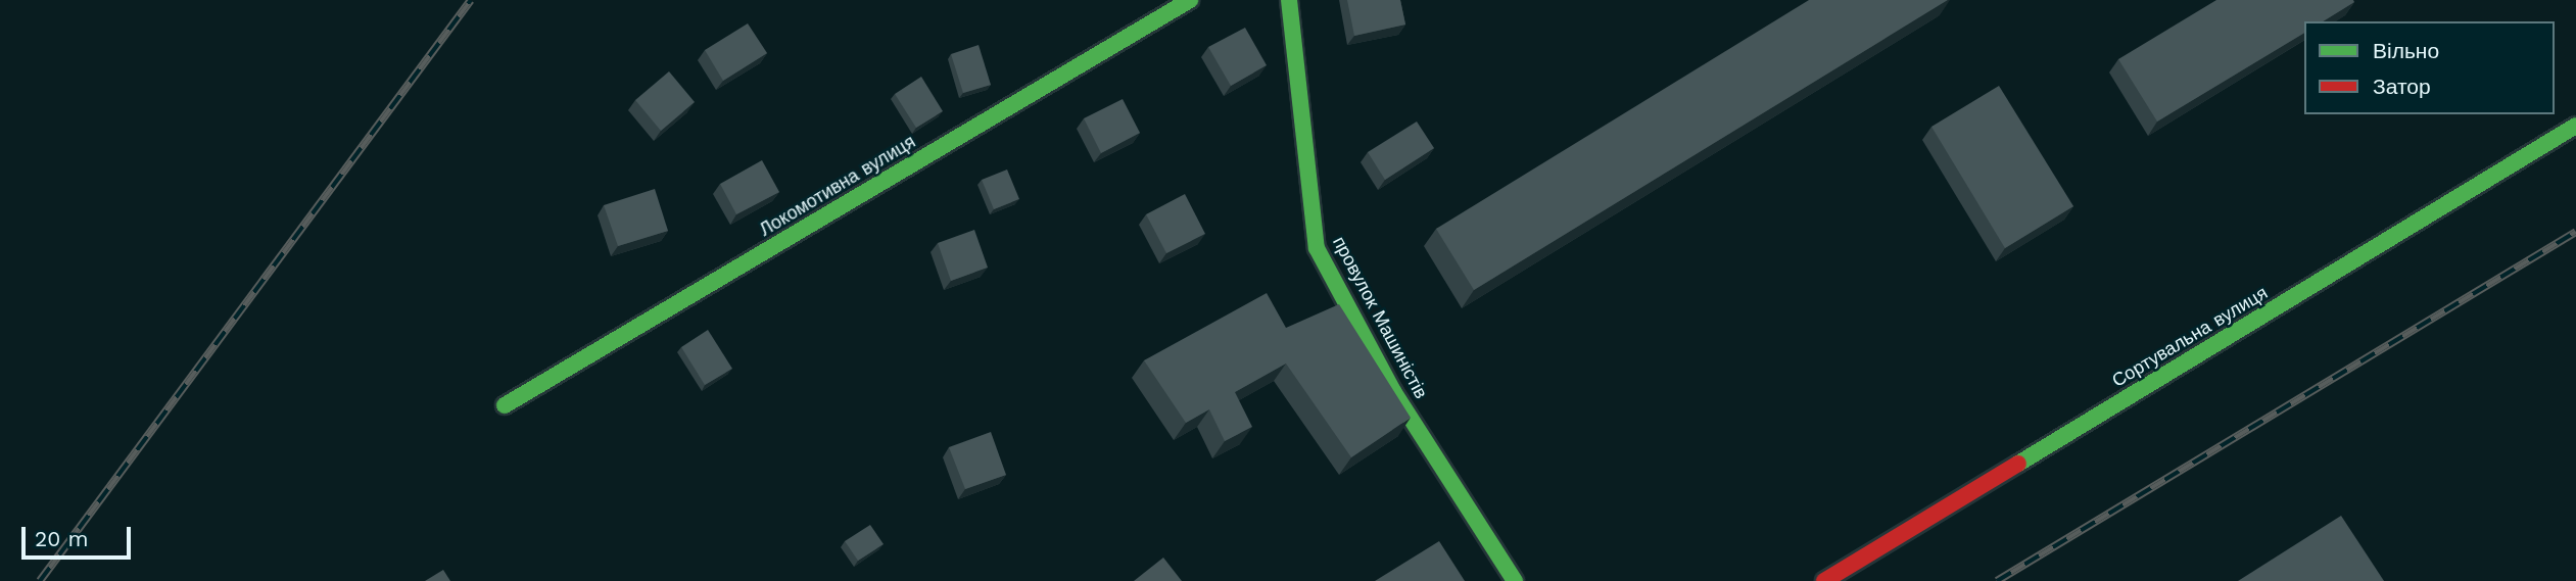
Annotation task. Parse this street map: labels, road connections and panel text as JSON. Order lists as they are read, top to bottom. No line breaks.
{"streets":{"street":["Локомотивна вулиця","провулок Машиністів","Сортувальна вулиця"]},"legend":["Вільно","Затор"],"scale_bar":"20 m"}
